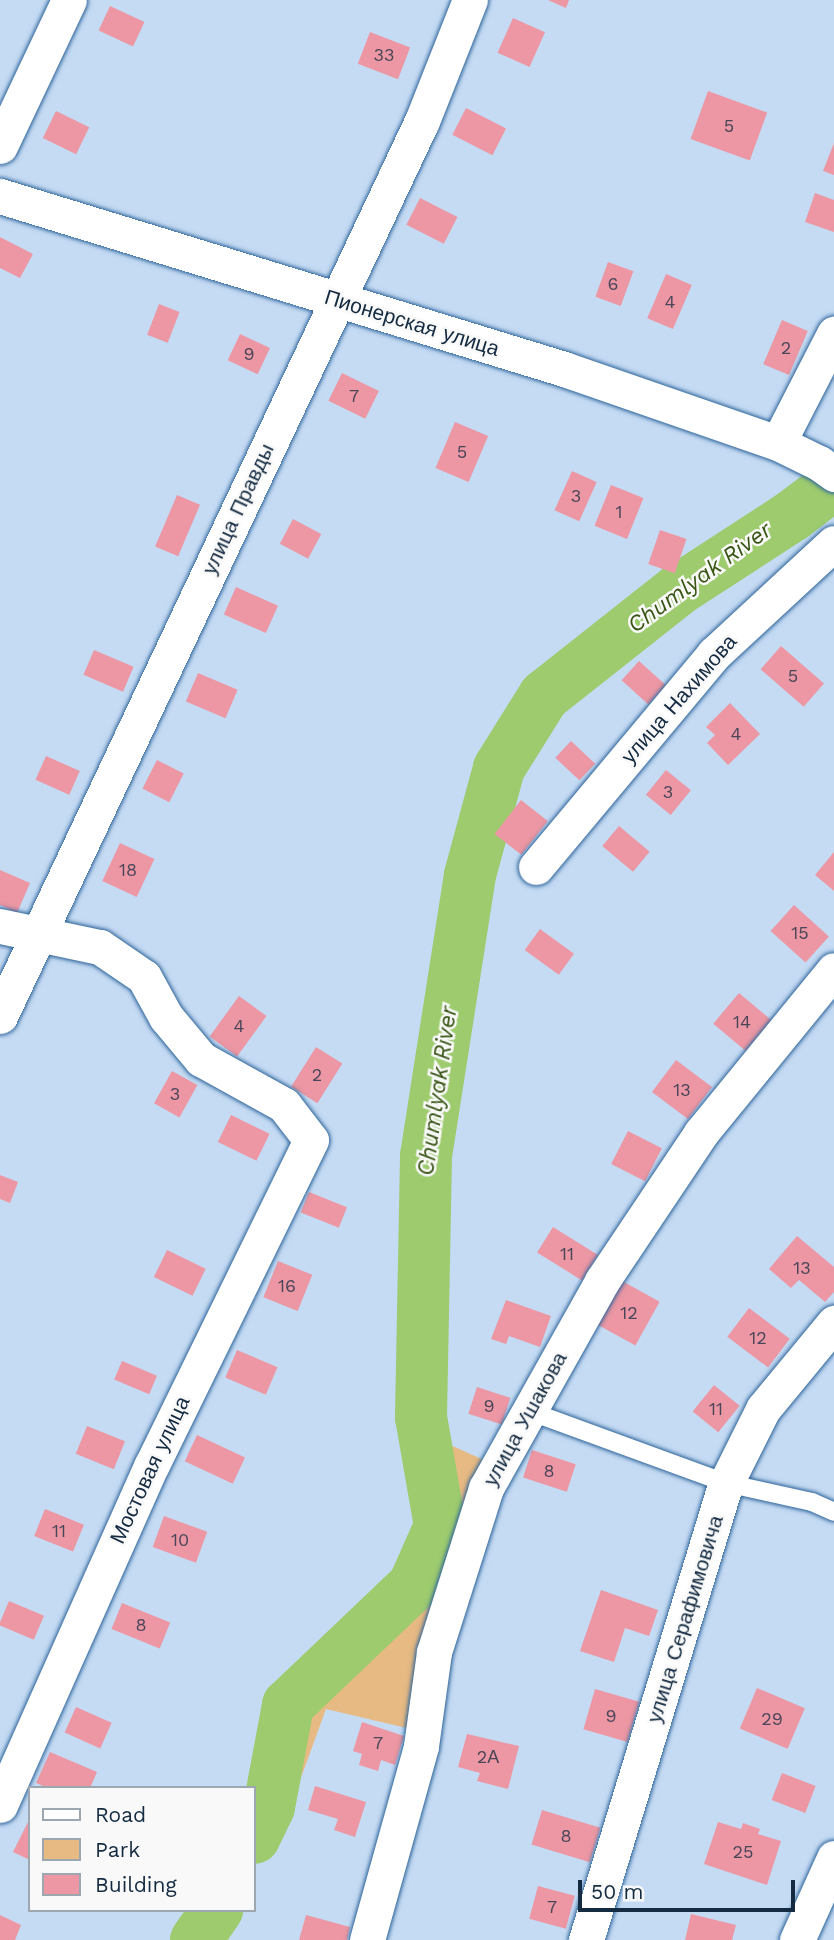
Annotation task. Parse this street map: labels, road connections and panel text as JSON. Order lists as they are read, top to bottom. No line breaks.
{"streets":{"street":["Пионерская улица","улица Правды","улица Нахимова","улица Ушакова","Мостовая улица","улица Серафимовича"]},"crossings":[["Пионерская улица","улица Правды"],["улица Правды","Мостовая улица"]],"water":["Chumlyak River"],"house_numbers":["33","5","6","4","2","9","7","5","3","1","5","4","3","18","15","14","4","2","13","3","11","13","16","12","12","9","11","8","11","10","8","9","29","7","2А","8","25","7"],"legend":["Road","Park","Building"],"scale_bar":"50 m"}
